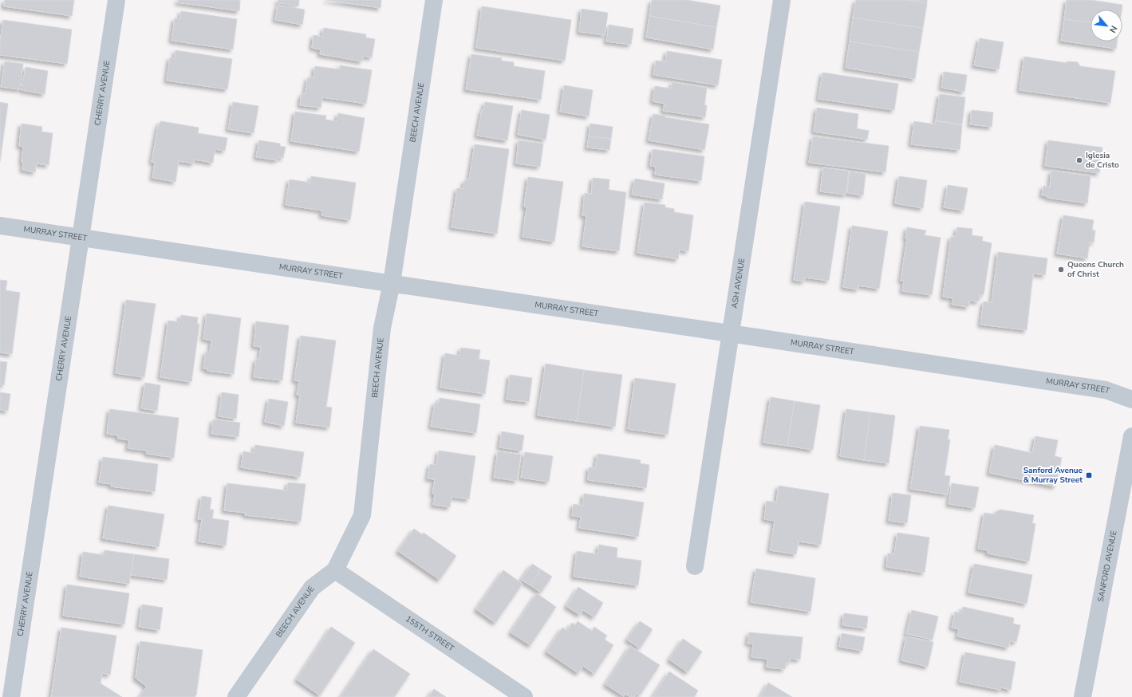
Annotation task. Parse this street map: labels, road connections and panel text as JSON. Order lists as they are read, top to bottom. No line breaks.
{"streets":{"street":["CHERRY AVENUE","BEECH AVENUE","MURRAY STREET","ASH AVENUE","SANFORD AVENUE","155TH STREET"]},"crossings":[["CHERRY AVENUE","MURRAY STREET"],["BEECH AVENUE","MURRAY STREET"],["BEECH AVENUE","155TH STREET"],["MURRAY STREET","ASH AVENUE"]],"places":{"other":["Iglesia de Cristo","Queens Church of Christ"],"transit":["Sanford Avenue & Murray Street"]},"north":"bottom right"}
